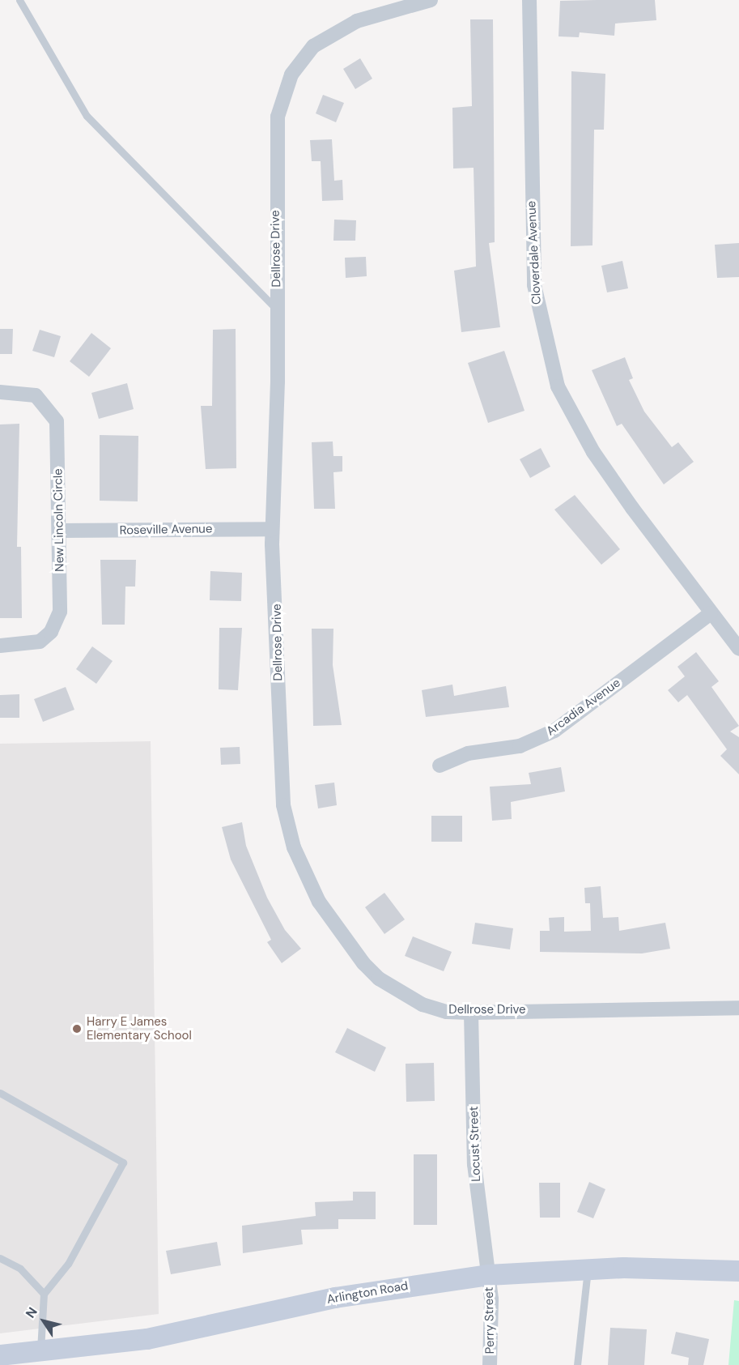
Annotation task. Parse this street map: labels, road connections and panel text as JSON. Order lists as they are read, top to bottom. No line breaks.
{"streets":{"main road":["Arlington Road"],"street":["Dellrose Drive","Cloverdale Avenue","New Lincoln Circle","Roseville Avenue","Arcadia Avenue","Locust Street","Perry Street"]},"crossings":[["Dellrose Drive","Roseville Avenue"],["Dellrose Drive","Locust Street"],["Cloverdale Avenue","Arcadia Avenue"],["New Lincoln Circle","Roseville Avenue"],["Locust Street","Arlington Road"],["Locust Street","Perry Street"],["Arlington Road","Perry Street"]],"places":["Harry E James Elementary School"],"north":"top left"}
